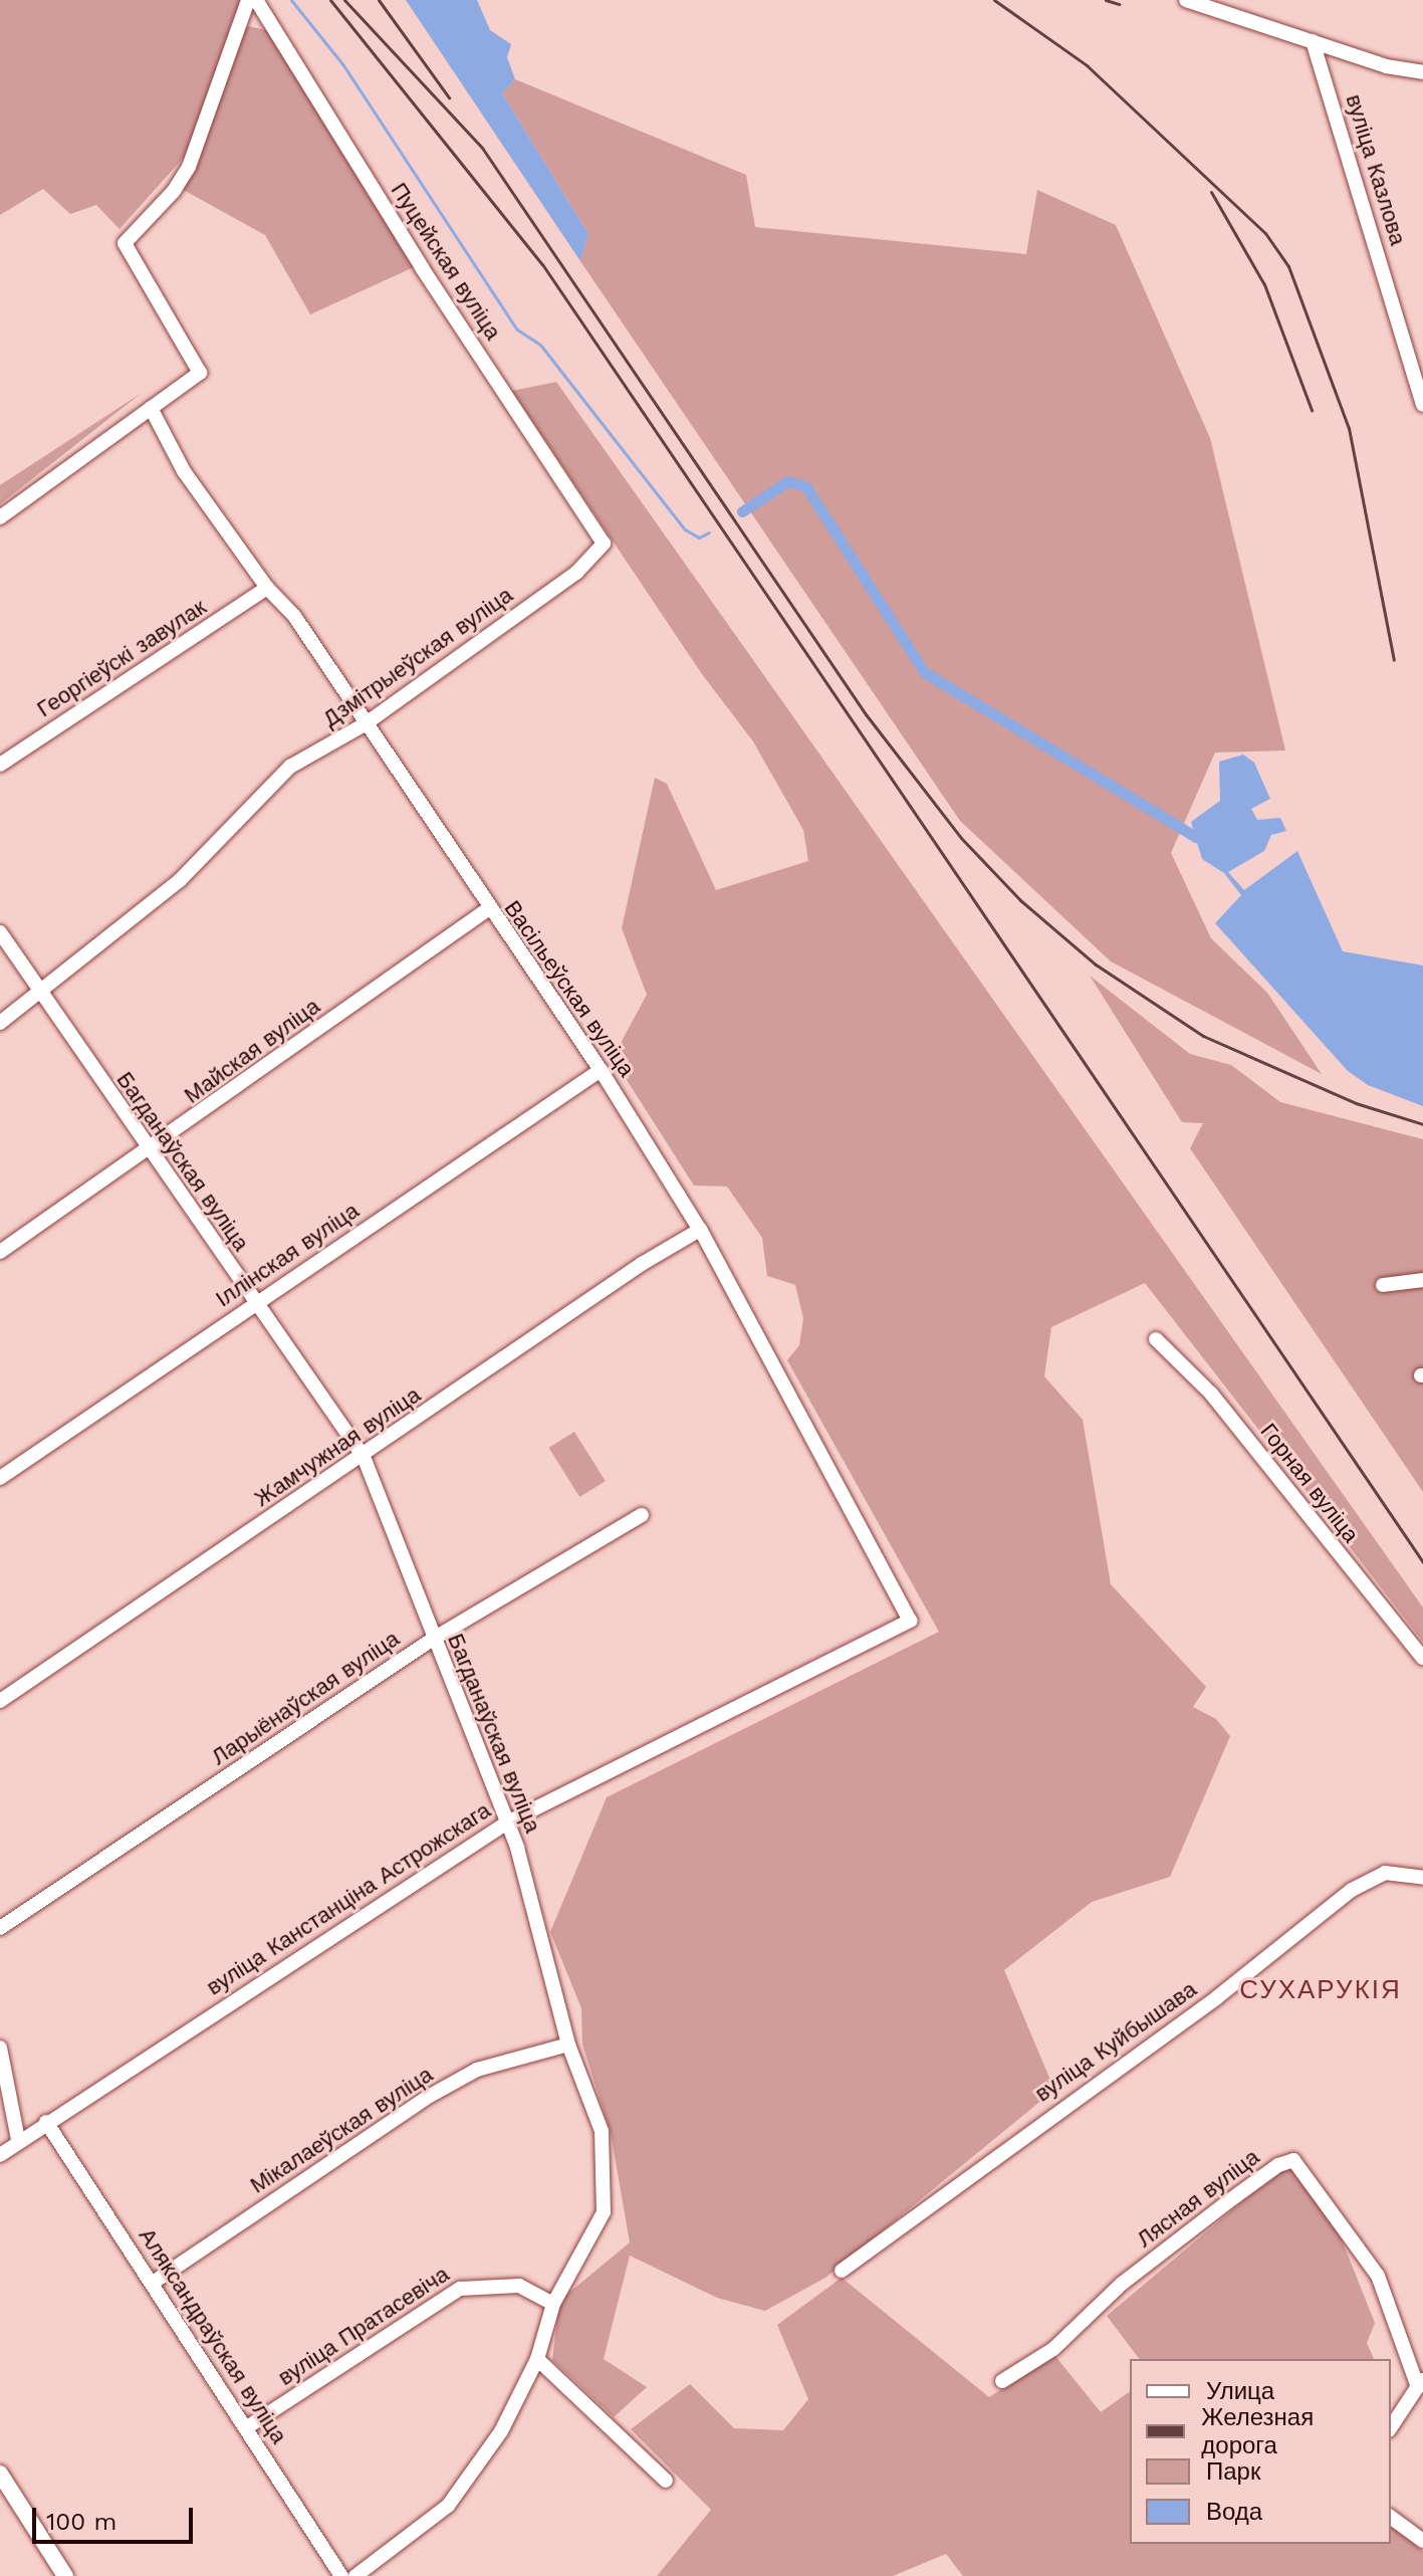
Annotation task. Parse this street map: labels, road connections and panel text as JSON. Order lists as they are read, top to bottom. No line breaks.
{"streets":{"street":["вуліца Казлова","Пуцейская вуліца","Дзмітрыеўская вуліца","Георгіеўскі завулак","Васільеўская вуліца","Майская вуліца","Багданаўская вуліца","Іллінская вуліца","Жамчужная вуліца","Горная вуліца","Ларыёнаўская вуліца","вуліца Канстанціна Астрожскага","вуліца Куйбышава","Мікалаеўская вуліца","Лясная вуліца","вуліца Пратасевіча","Аляксандраўская вуліца"]},"crossings":[["Пуцейская вуліца","Дзмітрыеўская вуліца"],["Дзмітрыеўская вуліца","Васільеўская вуліца"],["Дзмітрыеўская вуліца","Багданаўская вуліца"],["Георгіеўскі завулак","Васільеўская вуліца"],["Васільеўская вуліца","Майская вуліца"],["Васільеўская вуліца","Іллінская вуліца"],["Васільеўская вуліца","Жамчужная вуліца"],["Васільеўская вуліца","вуліца Канстанціна Астрожскага"],["Майская вуліца","Багданаўская вуліца"],["Багданаўская вуліца","Іллінская вуліца"],["Багданаўская вуліца","Жамчужная вуліца"],["Багданаўская вуліца","Ларыёнаўская вуліца"],["Багданаўская вуліца","вуліца Канстанціна Астрожскага"],["Багданаўская вуліца","Мікалаеўская вуліца"],["Багданаўская вуліца","вуліца Пратасевіча"],["вуліца Канстанціна Астрожскага","Аляксандраўская вуліца"],["Мікалаеўская вуліца","Аляксандраўская вуліца"],["вуліца Пратасевіча","Аляксандраўская вуліца"]],"districts":["СУХАРУКІЯ"],"legend":["Улица","Железная дорога","Парк","Вода"],"scale_bar":"100 m"}
